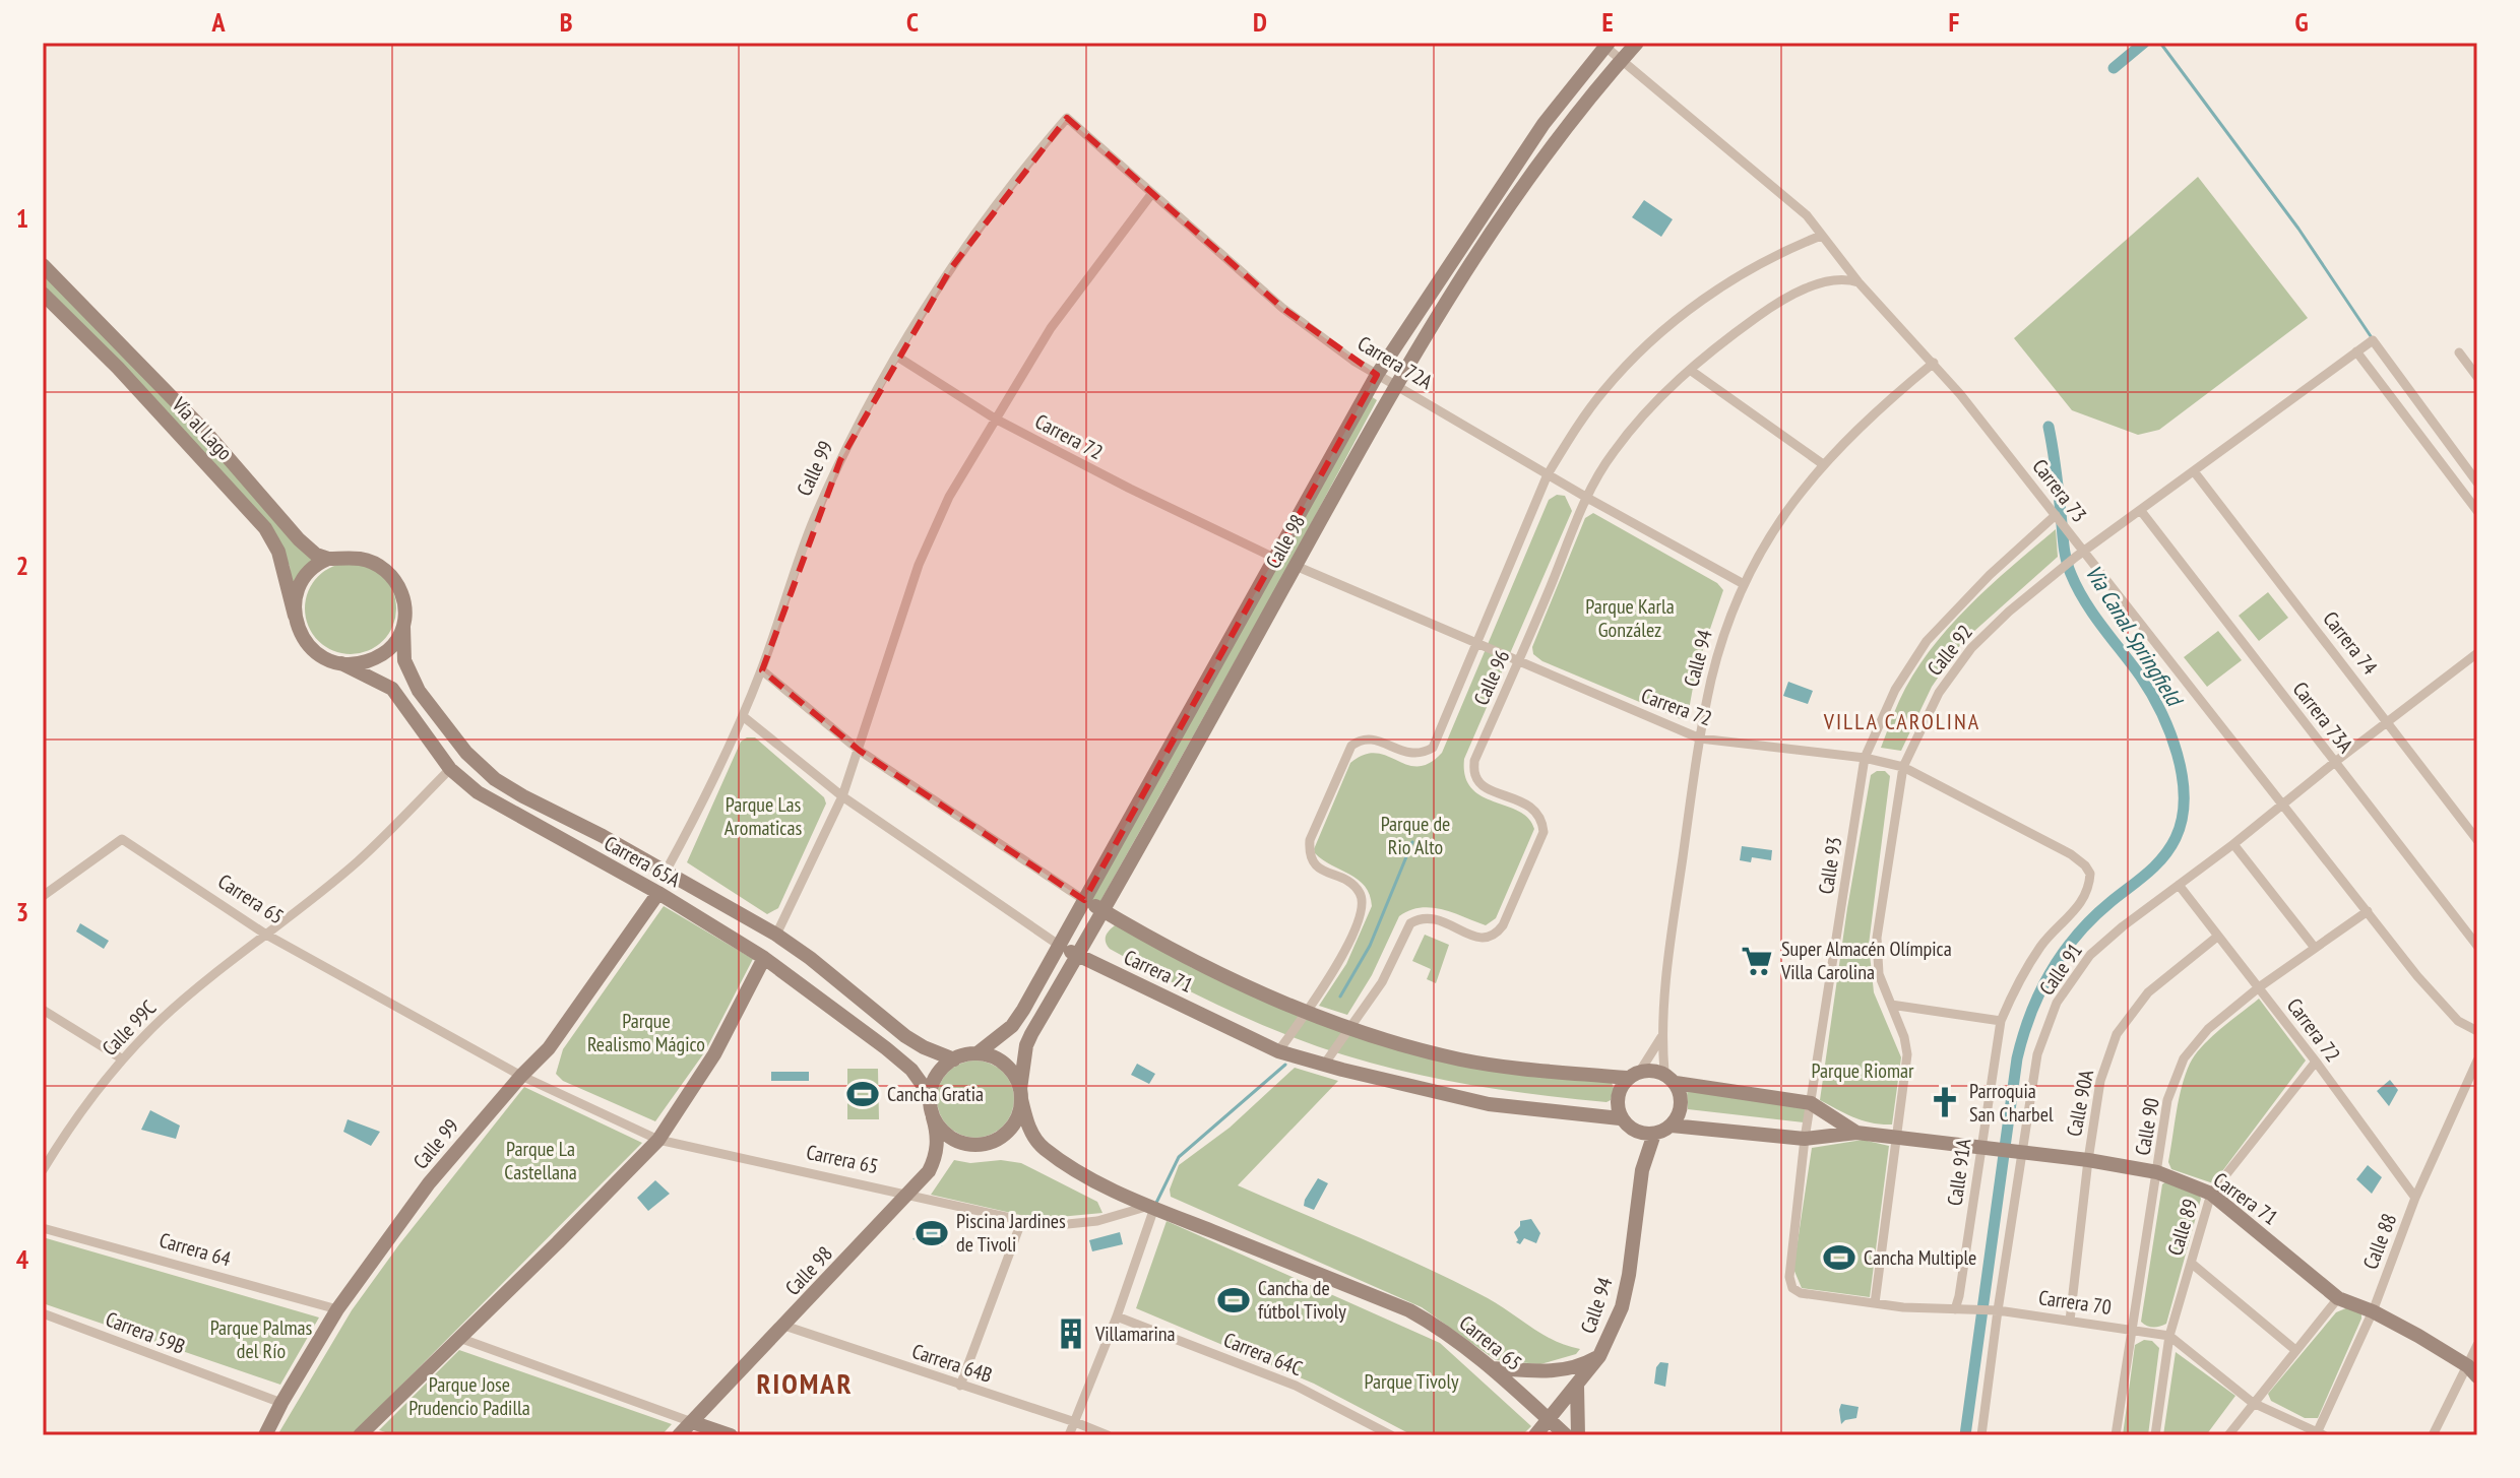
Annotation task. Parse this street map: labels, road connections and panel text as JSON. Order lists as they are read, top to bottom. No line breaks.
{"streets":{"street":["Carrera 72A","Vía al Lago","Carrera 72","Calle 99","Carrera 73","Calle 98","Carrera 74","Calle 92","Calle 94","Calle 96","Carrera 73A","Carrera 65A","Calle 93","Carrera 65","Calle 91","Carrera 71","Calle 99C","Calle 90A","Calle 90","Calle 91A","Calle 89","Calle 88","Carrera 64","Carrera 70","Carrera 59B","Carrera 64C","Carrera 64B"]},"crossings":[["Carrera 72A","Calle 99"],["Carrera 72A","Calle 98"],["Carrera 72A","Calle 94"],["Carrera 72A","Calle 96"],["Vía al Lago","Carrera 65A"],["Carrera 72","Calle 99"],["Carrera 72","Calle 98"],["Carrera 72","Calle 92"],["Carrera 72","Calle 94"],["Carrera 72","Calle 96"],["Carrera 72","Calle 93"],["Carrera 72","Calle 91"],["Carrera 72","Calle 90A"],["Carrera 72","Calle 90"],["Carrera 72","Calle 91A"],["Carrera 72","Calle 89"],["Carrera 72","Calle 88"],["Calle 99","Carrera 65A"],["Calle 99","Carrera 65"],["Calle 99","Carrera 71"],["Calle 99","Carrera 64"],["Calle 99","Carrera 59B"],["Carrera 73","Calle 98"],["Carrera 73","Calle 92"],["Carrera 73","Calle 94"],["Carrera 73","Calle 96"],["Carrera 73","Calle 93"],["Carrera 73","Calle 91"],["Carrera 73","Calle 90"],["Calle 98","Carrera 65A"],["Calle 98","Carrera 65"],["Calle 98","Carrera 71"],["Calle 98","Carrera 64B"],["Carrera 74","Calle 92"],["Carrera 74","Calle 91"],["Calle 92","Carrera 73A"],["Calle 92","Carrera 71"],["Calle 92","Carrera 70"],["Calle 94","Carrera 65"],["Calle 94","Carrera 71"],["Calle 96","Carrera 71"],["Carrera 73A","Calle 91"],["Carrera 65A","Calle 99C"],["Calle 93","Carrera 71"],["Calle 93","Carrera 70"],["Carrera 65","Calle 99C"],["Calle 91","Carrera 71"],["Calle 91","Carrera 70"],["Carrera 71","Calle 90A"],["Carrera 71","Calle 90"],["Carrera 71","Calle 91A"],["Carrera 71","Calle 89"],["Carrera 71","Calle 88"],["Calle 90A","Carrera 70"],["Calle 90","Carrera 70"],["Calle 91A","Carrera 70"],["Calle 89","Carrera 70"],["Calle 88","Carrera 70"]],"districts":["VILLA CAROLINA","RIOMAR"],"water":["Via Canal Springfield"],"parks":["Parque Karla González","Parque Las Aromaticas","Parque de Rio Alto","Parque Realismo Mágico","Parque Riomar","Parque La Castellana","Parque Palmas del Río","Parque Tivoly","Parque Jose Prudencio Padilla"],"places":{"supermarket":["Super Almacén Olímpica Villa Carolina"],"sports":["Cancha Gratia","Piscina Jardines de Tivoli","Cancha Multiple","Cancha de fútbol Tivoly"],"church":["Parroquia San Charbel"],"building":["Villamarina"]},"grid":{"columns":["A","B","C","D","E","F","G"],"rows":["1","2","3","4"]}}
